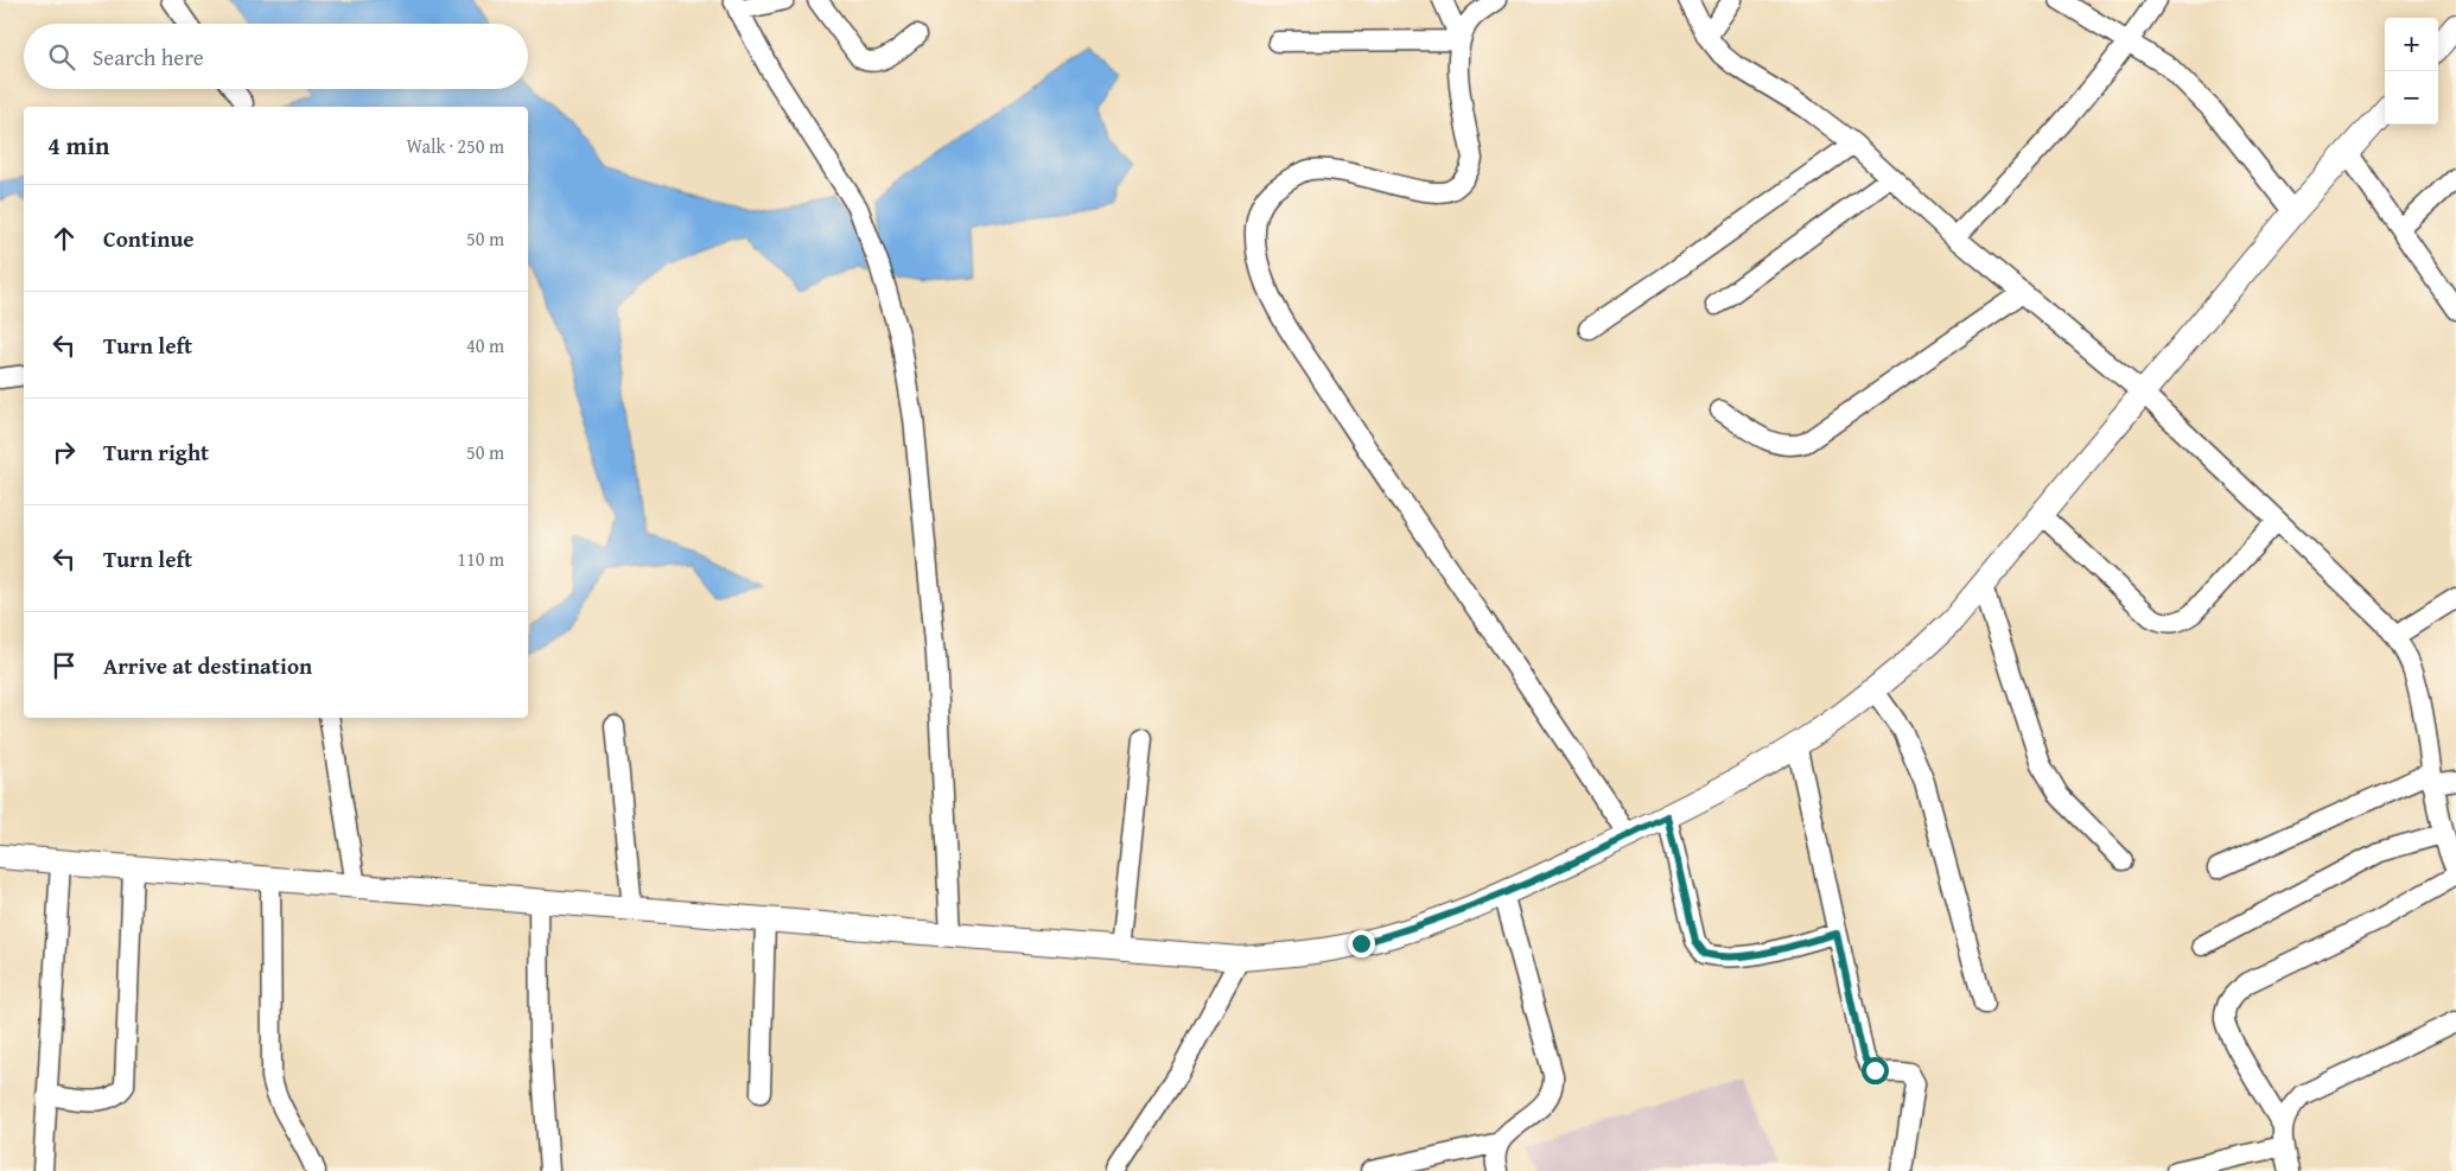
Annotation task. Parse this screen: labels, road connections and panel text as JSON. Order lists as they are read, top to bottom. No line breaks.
{"page":{"map_buttons":["+","−"],"search":"Search here","heading":["4 min","Walk · 250 m"],"list":[["Continue","50 m"],["Turn left","40 m"],["Turn right","50 m"],["Turn left","110 m"],"Arrive at destination"]}}
